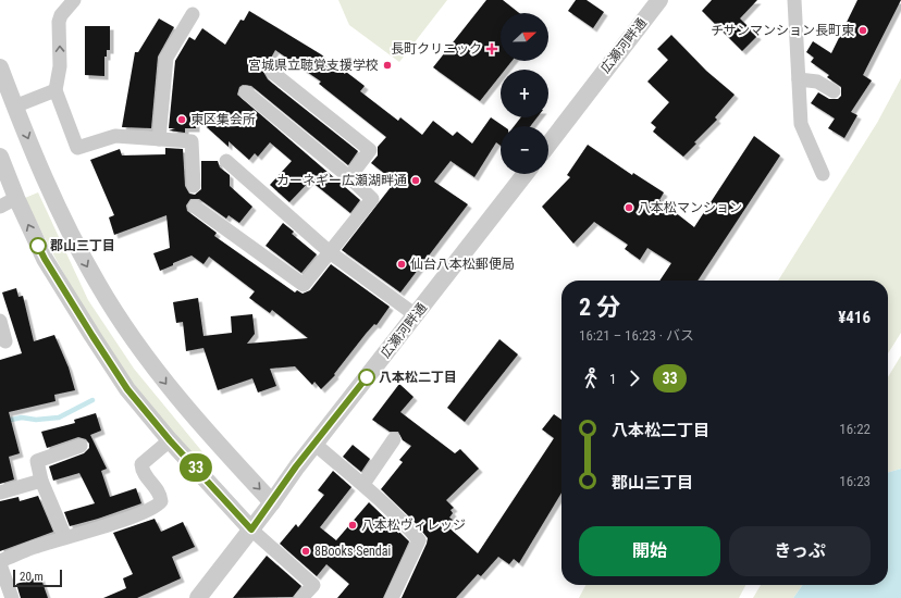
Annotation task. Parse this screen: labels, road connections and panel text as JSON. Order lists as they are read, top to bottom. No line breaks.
{"streets":{"street":["広瀬河畔通"]},"places":{"other":["チサンマンション長町東","宮城県立聴覚支援学校","東区集会所","カーネギー広瀬湖畔通","八本松マンション","郡山三丁目","仙台八本松郵便局","八本松二丁目","八本松ヴィレッジ","8Books Sendai"],"health":["長町クリニック"]},"lines":["bus line 33"],"scale_bar":"20 m","north":"right","page":{"on_map":"33","map_buttons":["+","−"],"heading":["2 分","16:21 – 16:23 · バス","¥416"],"legs":["1","33"],"list":[{"name":"八本松二丁目","value":"16:22"},{"name":"郡山三丁目","value":"16:23"}],"buttons":["開始","きっぷ"],"scale":"20 m"}}
